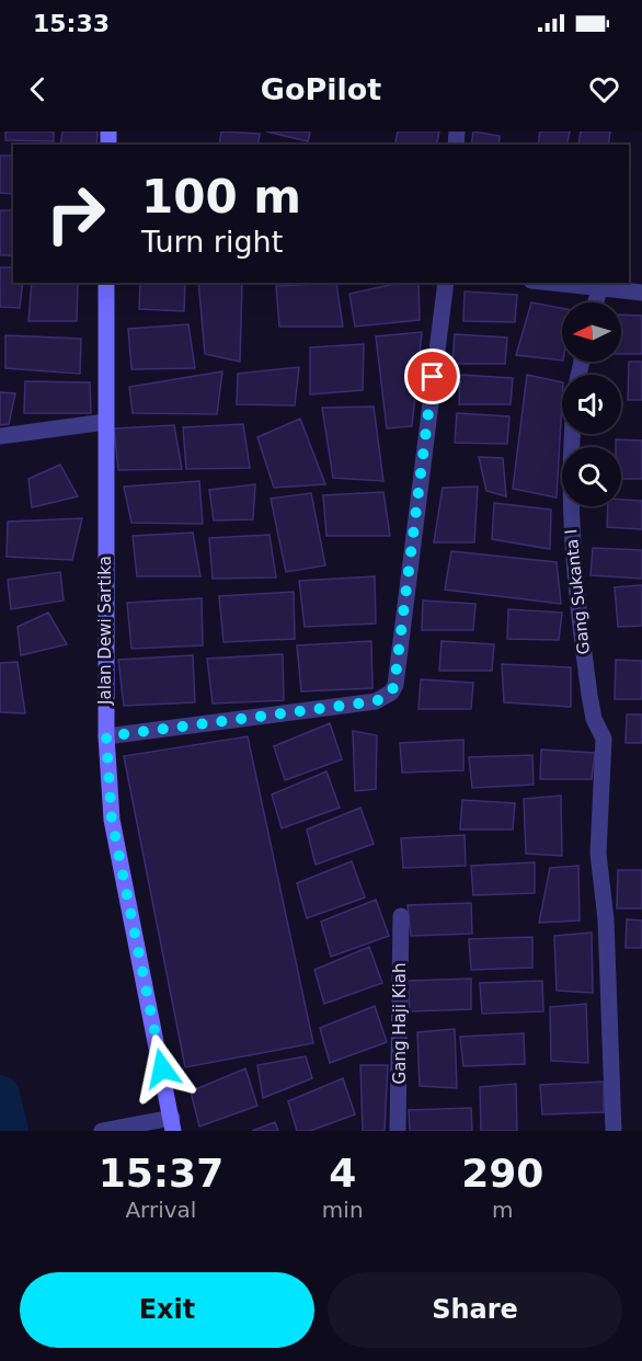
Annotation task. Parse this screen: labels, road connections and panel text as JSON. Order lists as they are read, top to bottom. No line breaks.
{"streets":{"street":["Gang Sukanta I","Jalan Dewi Sartika","Gang Haji Kiah"]},"north":"left","page":{"status":"15:33","header":"GoPilot","turn":["100 m","Turn right"],"eta":["15:37","Arrival","4","min","290","m"],"buttons":["Exit","Share"]}}
